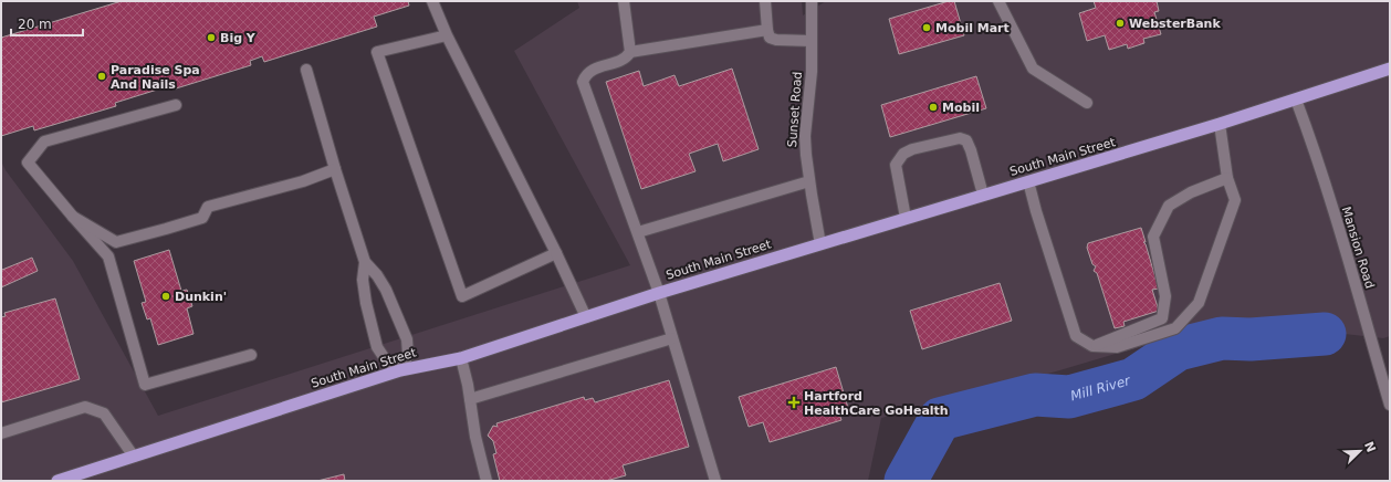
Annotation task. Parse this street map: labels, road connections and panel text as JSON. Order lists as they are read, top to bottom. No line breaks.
{"streets":{"highway":["South Main Street"],"street":["Sunset Road","Mansion Road"]},"crossings":[["Sunset Road","South Main Street"],["South Main Street","Mansion Road"]],"water":["Mill River"],"places":{"other":["WebsterBank","Mobil Mart","Big Y","Paradise Spa And Nails","Mobil","Dunkin'"],"health":["Hartford HealthCare GoHealth"]},"scale_bar":"20 m","north":"top right"}
